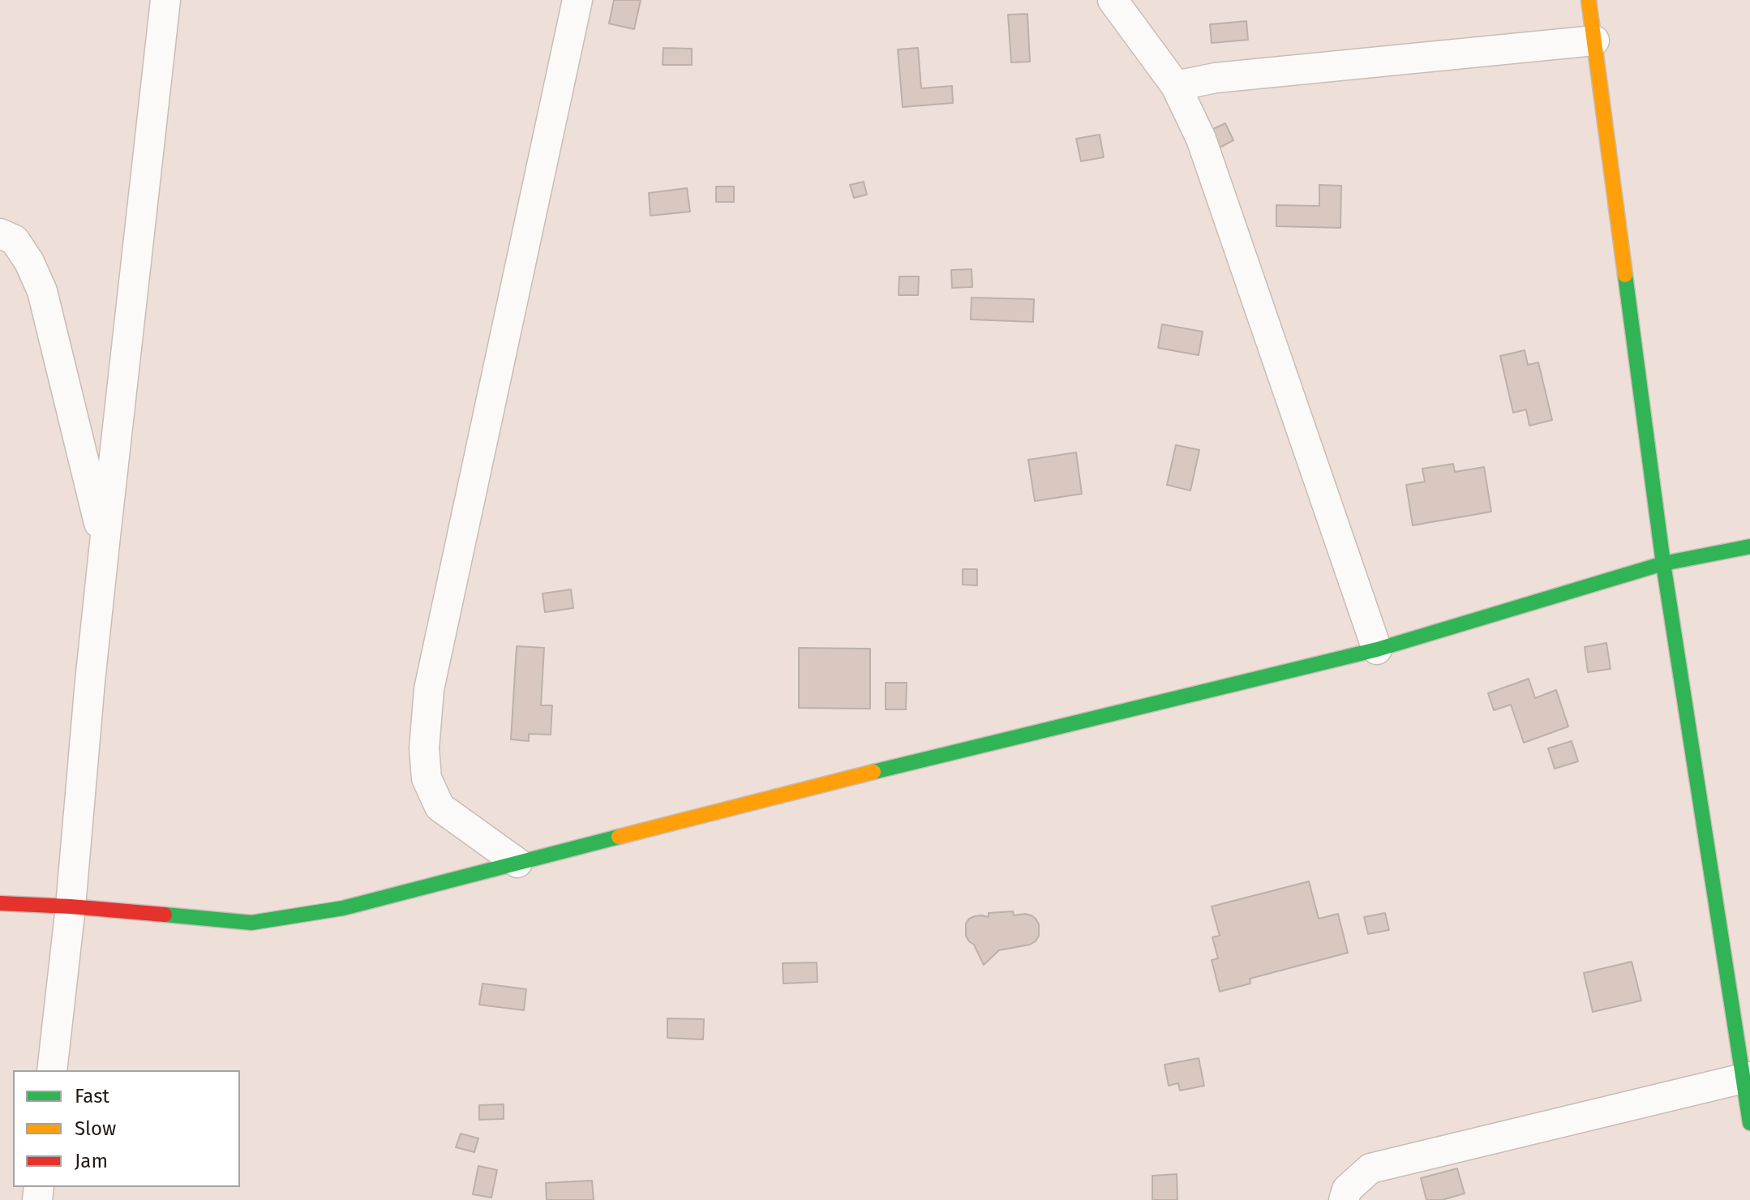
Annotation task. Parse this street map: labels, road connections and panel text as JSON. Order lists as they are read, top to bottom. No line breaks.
{"legend":["Fast","Slow","Jam"]}
